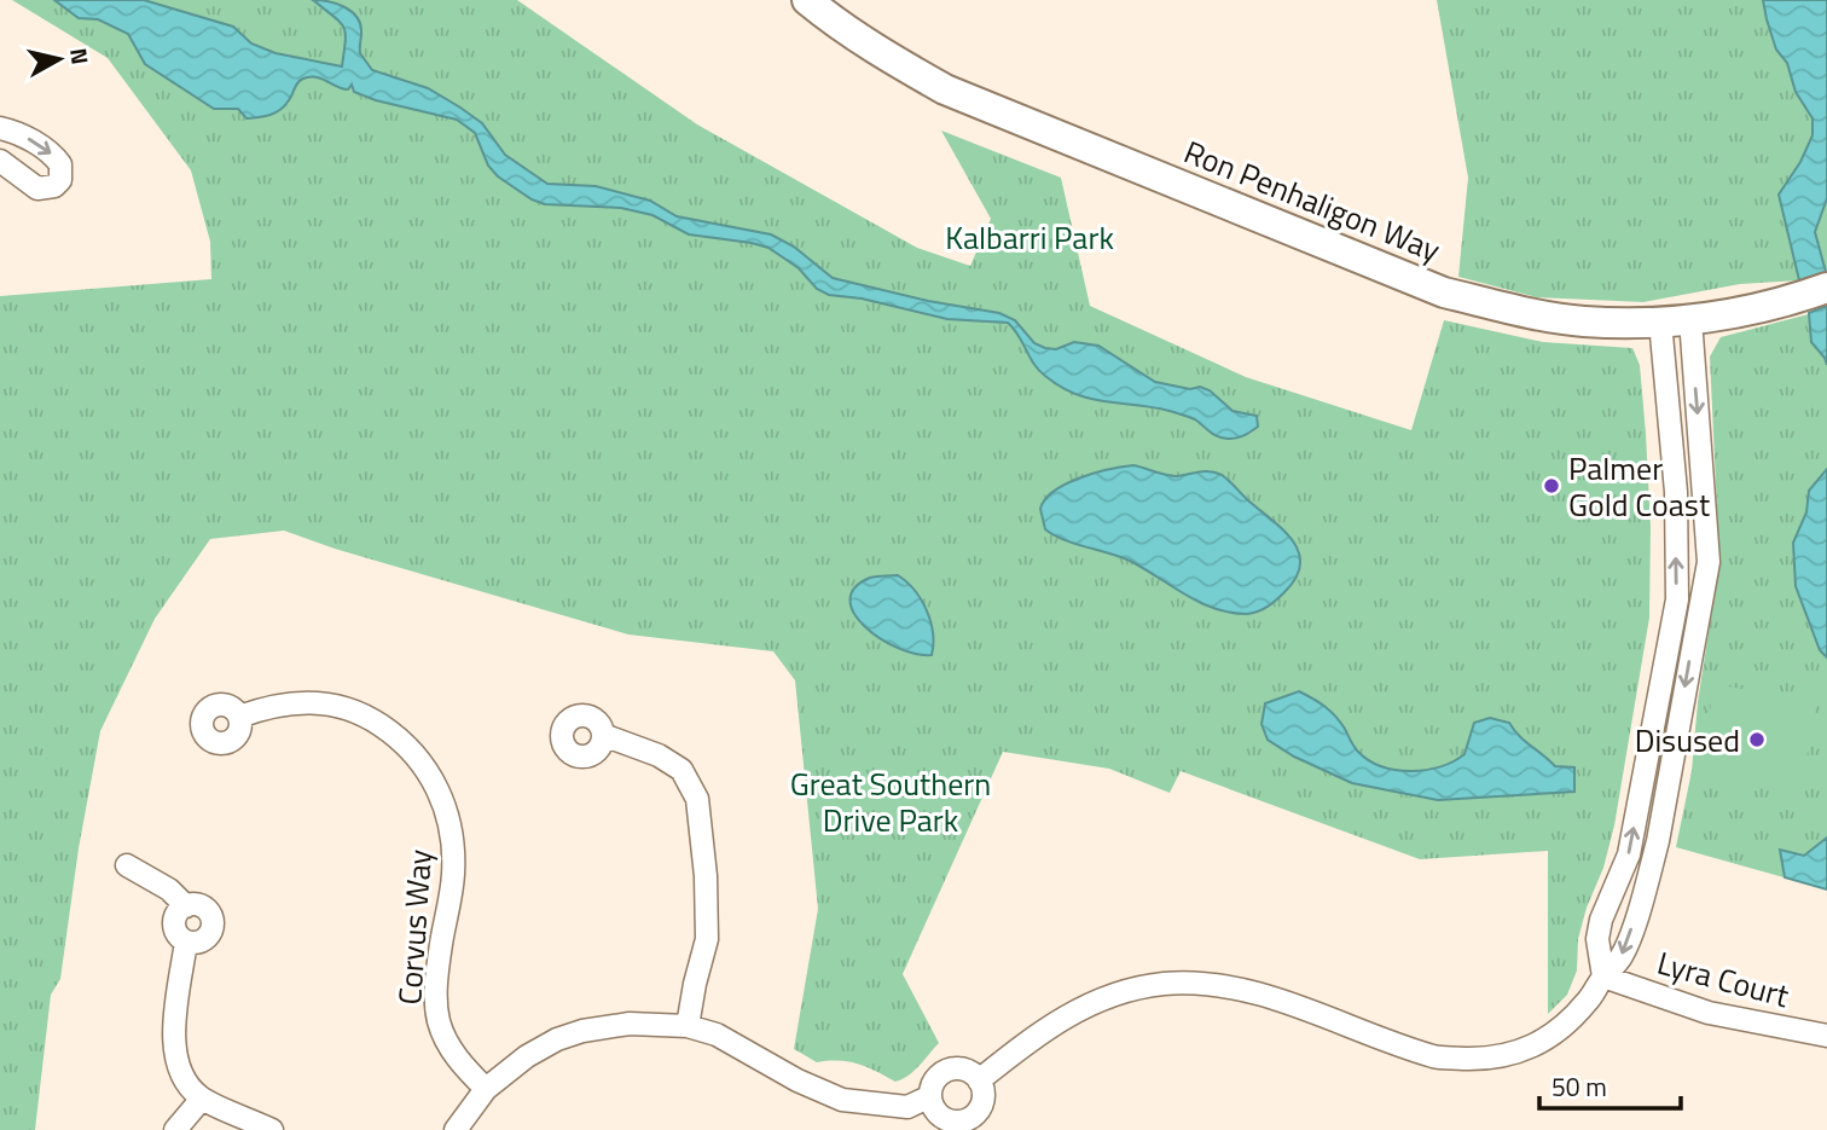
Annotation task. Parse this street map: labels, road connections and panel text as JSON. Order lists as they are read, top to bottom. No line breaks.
{"streets":{"street":["Ron Penhaligon Way","Corvus Way","Lyra Court"]},"parks":["Kalbarri Park","Great Southern Drive Park"],"places":["Palmer Gold Coast","Disused"],"scale_bar":"50 m","north":"right"}
